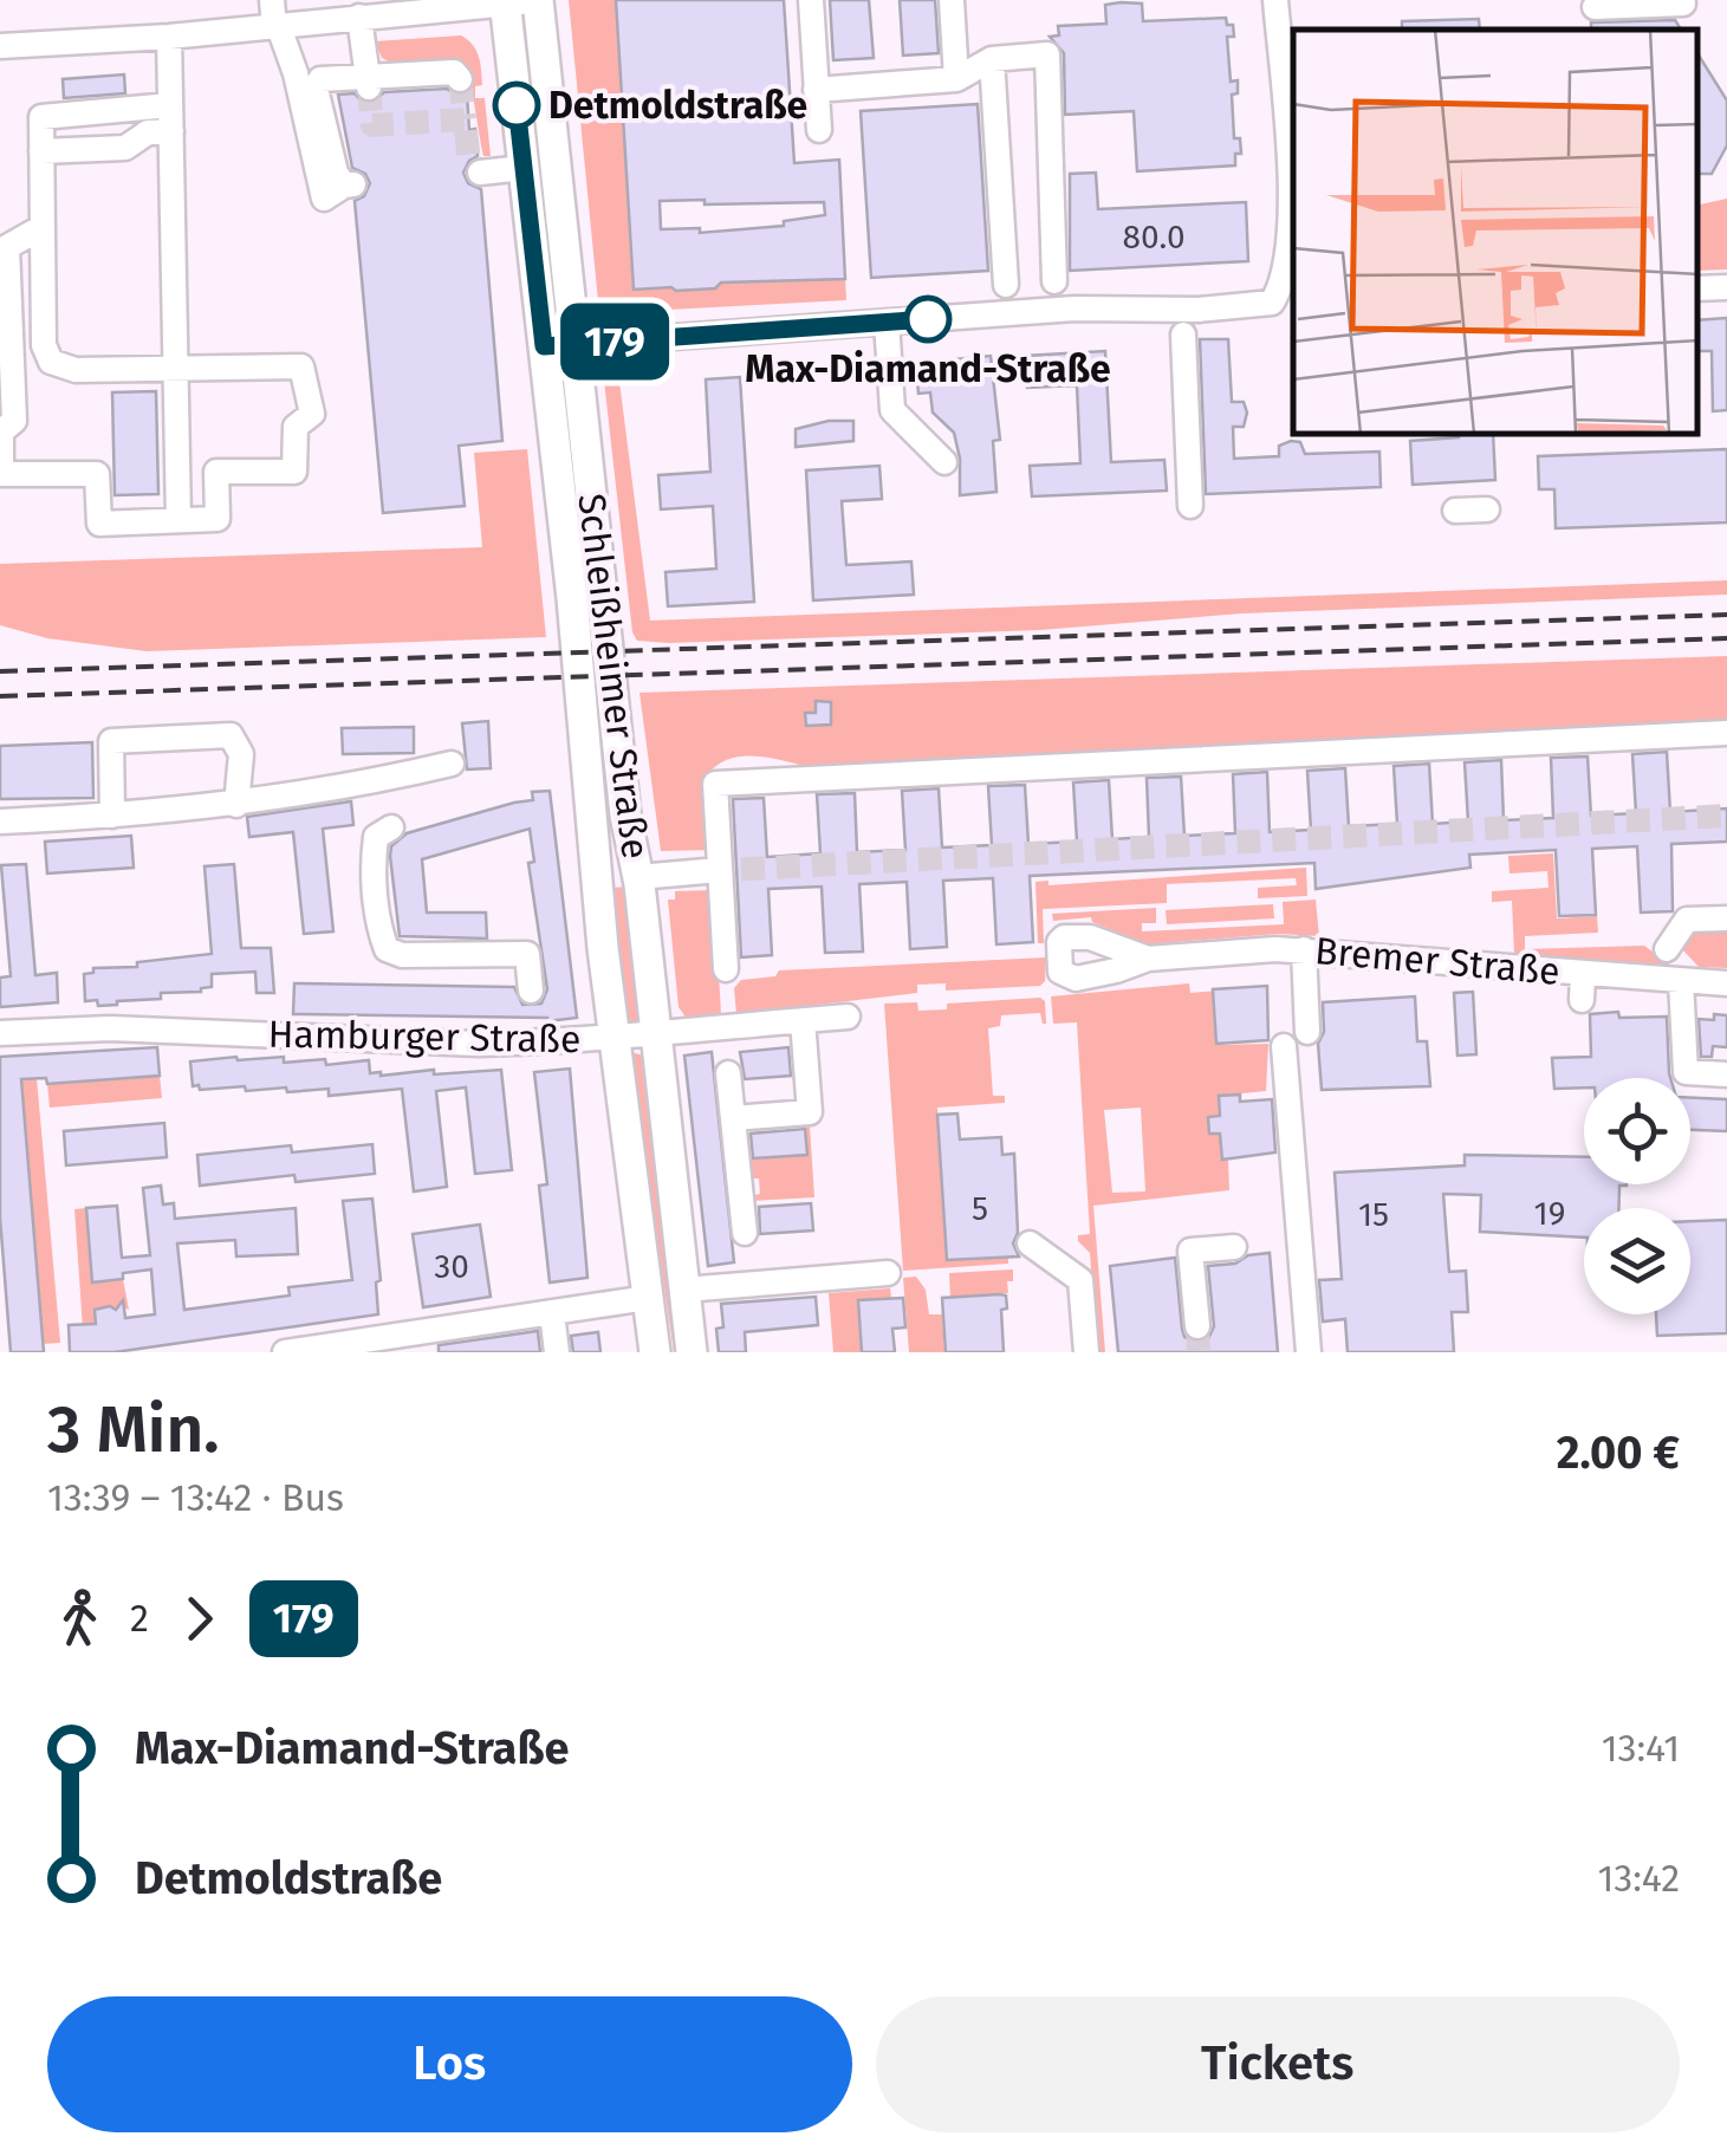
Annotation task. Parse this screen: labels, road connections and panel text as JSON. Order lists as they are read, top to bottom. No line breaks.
{"streets":{"main road":["Schleißheimer Straße"],"street":["Bremer Straße","Hamburger Straße"]},"crossings":[["Schleißheimer Straße","Hamburger Straße"]],"places":["Detmoldstraße","Max-Diamand-Straße"],"lines":["bus line 179"],"house_numbers":["80.0","5","19","15","30"],"page":{"on_map":"179","heading":["3 Min.","13:39 – 13:42 · Bus","2.00 €"],"legs":["2","179"],"list":[{"name":"Max-Diamand-Straße","value":"13:41"},{"name":"Detmoldstraße","value":"13:42"}],"buttons":["Los","Tickets"]}}
